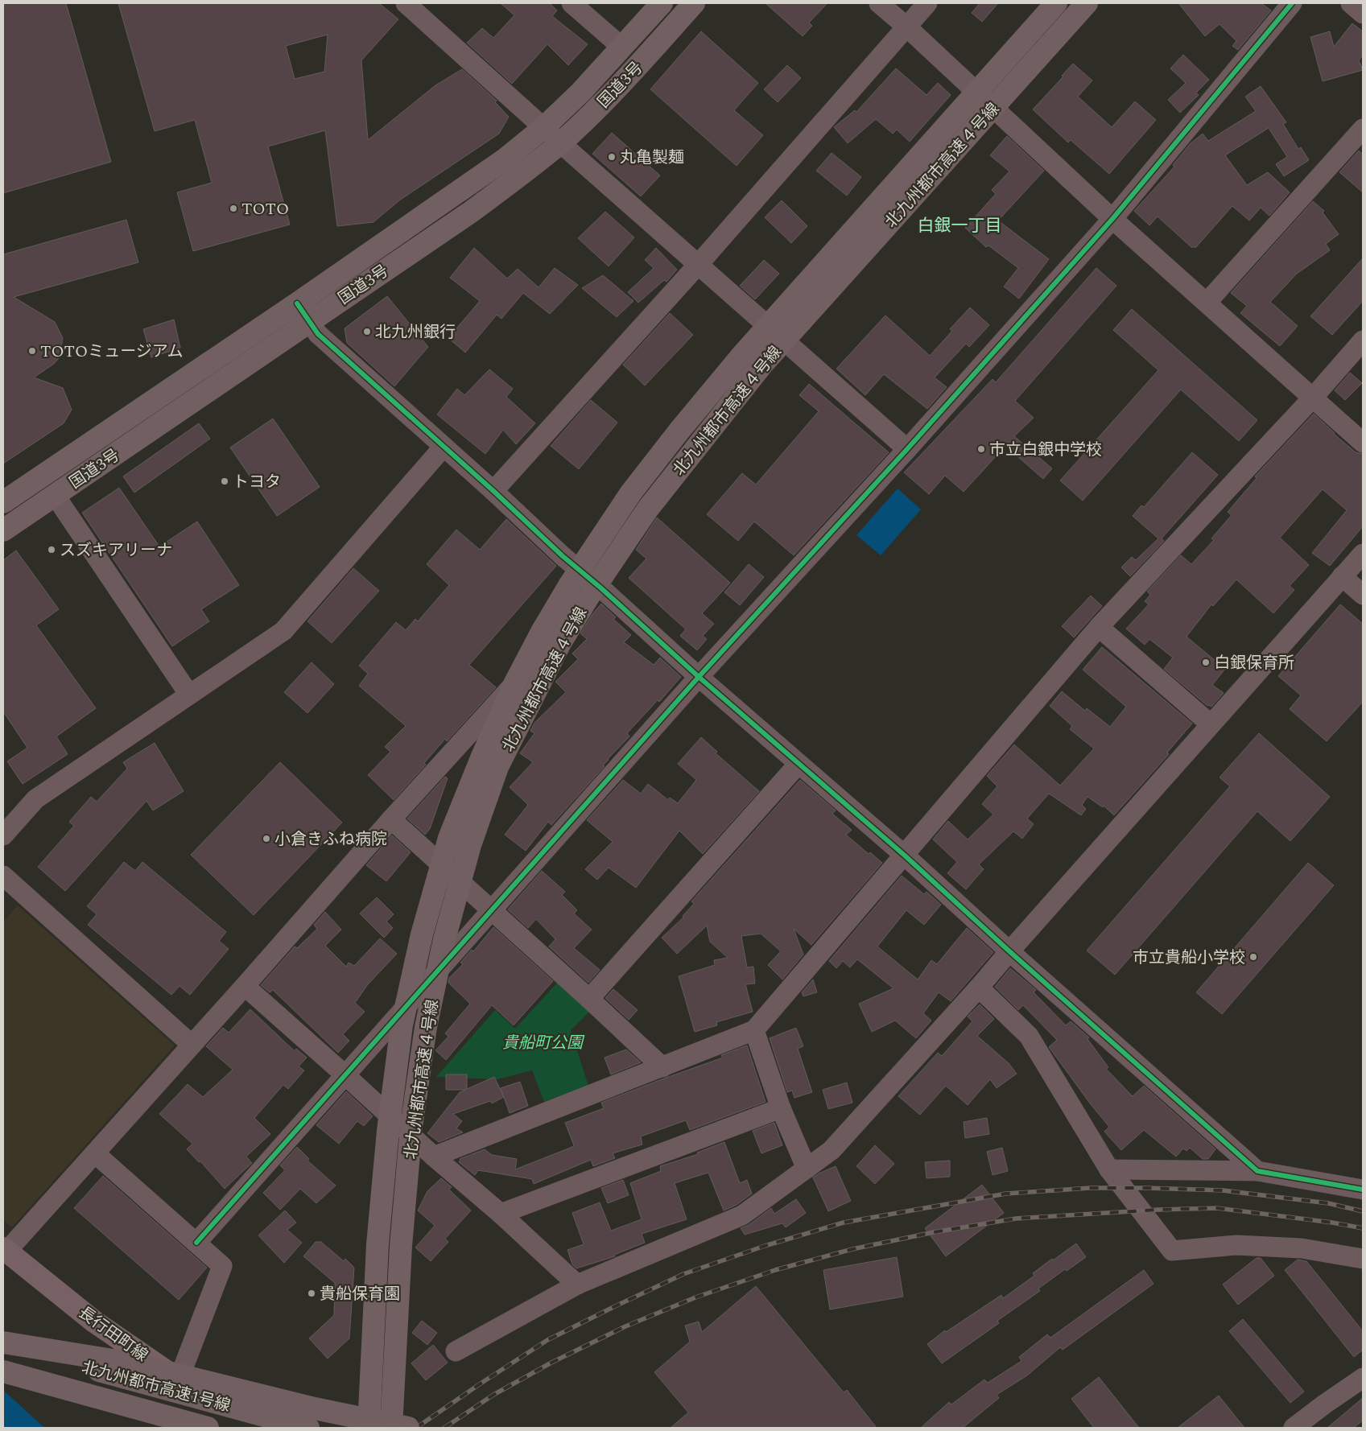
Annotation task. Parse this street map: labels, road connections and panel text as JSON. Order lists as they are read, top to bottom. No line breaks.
{"streets":{"highway":["国道3号","北九州都市高速４号線","北九州都市高速1号線"],"main road":["長行田町線"]},"districts":["白銀一丁目"],"parks":["貴船町公園"],"places":["丸亀製麺","TOTO","北九州銀行","TOTOミュージアム","市立白銀中学校","トヨタ","スズキアリーナ","白銀保育所","小倉きふね病院","市立貴船小学校","貴船保育園"]}
